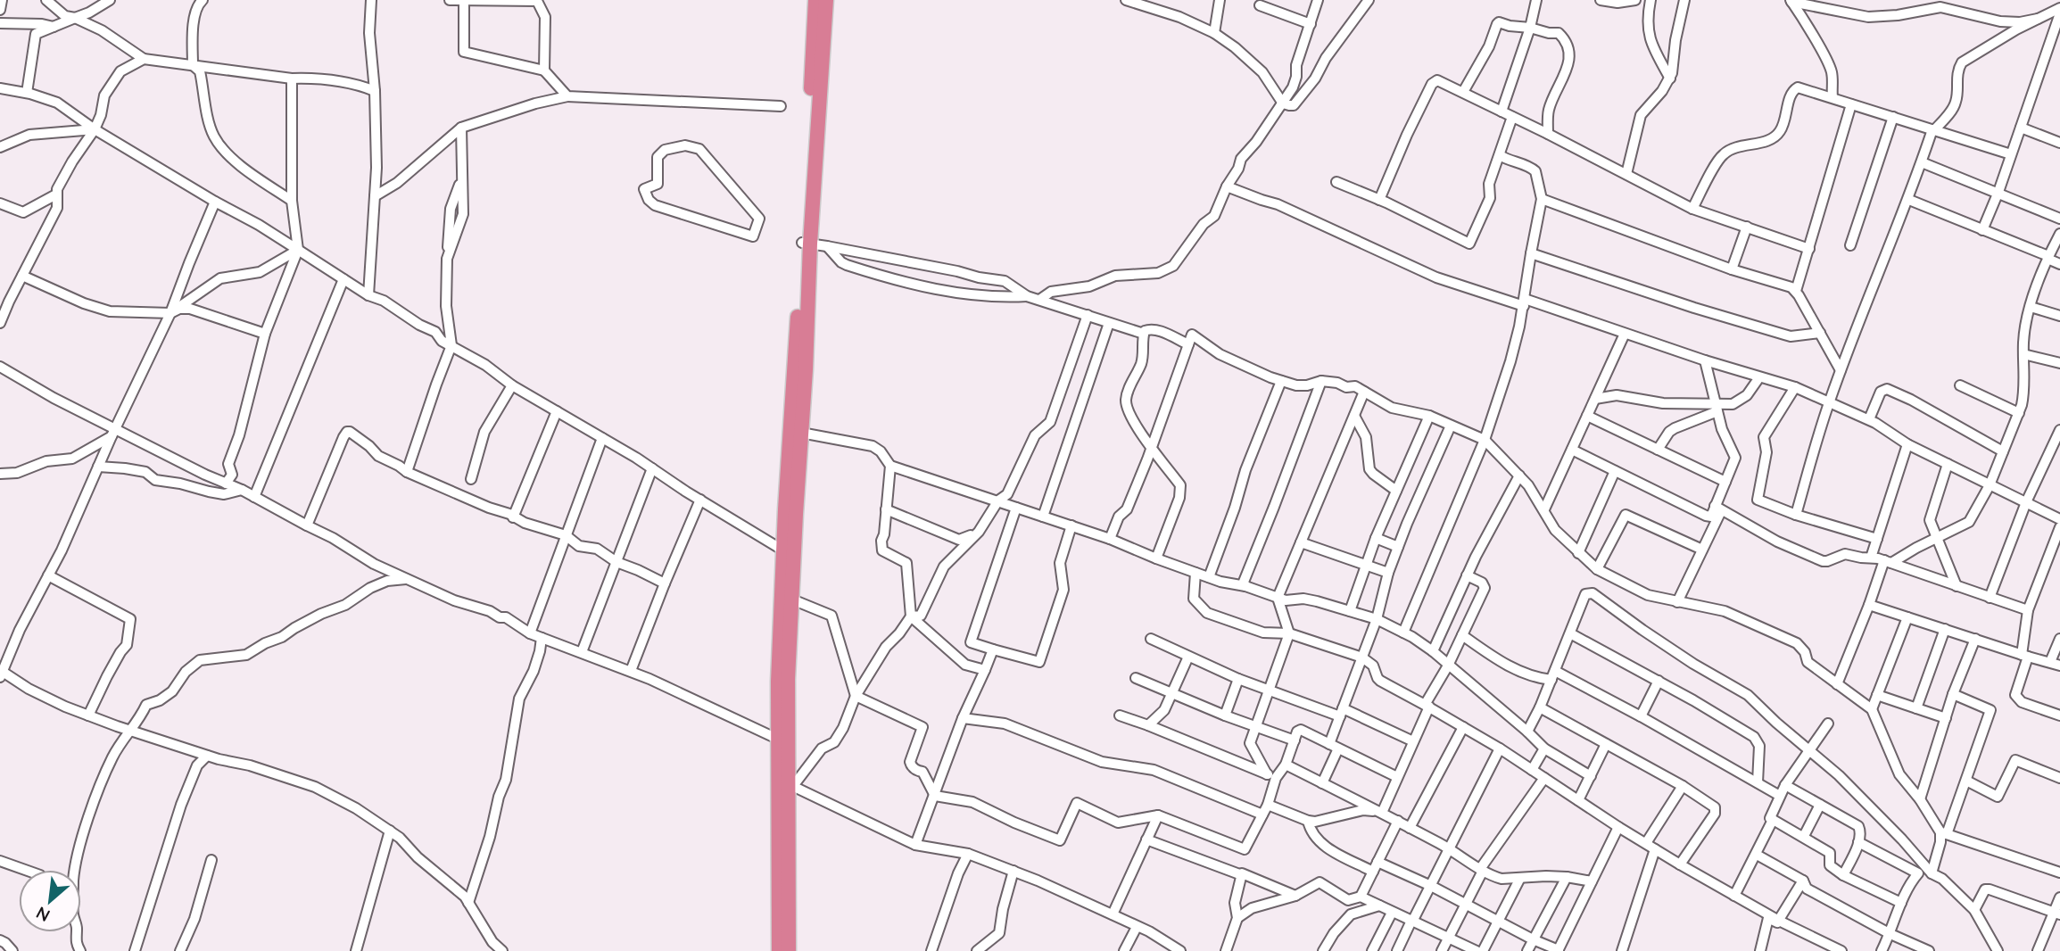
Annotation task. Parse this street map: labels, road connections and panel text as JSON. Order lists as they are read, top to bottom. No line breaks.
{"north":"bottom left"}
